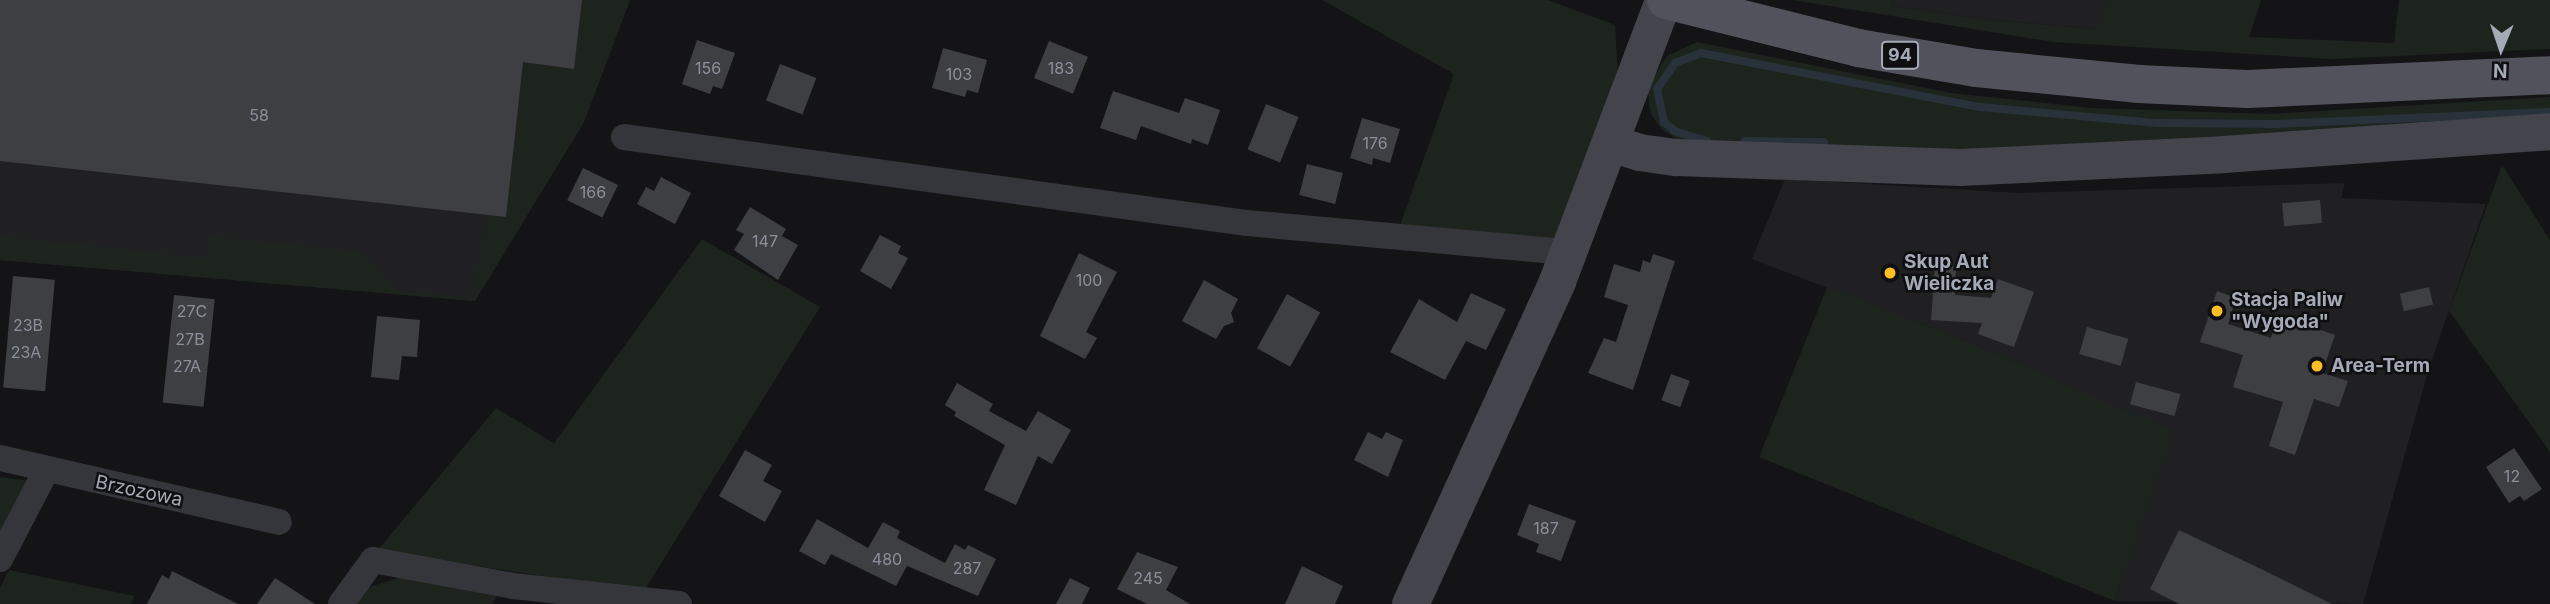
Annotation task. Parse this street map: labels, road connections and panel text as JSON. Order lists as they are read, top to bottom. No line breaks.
{"streets":{"main road":["94"],"street":["Brzozowa"]},"places":["Skup Aut Wieliczka","Stacja Paliw \"Wygoda\"","Area-Term"],"house_numbers":["156","183","103","58","176","166","147","100","27C","23B","27B","23A","27A","12","187","480","287","245"],"north":"bottom"}
